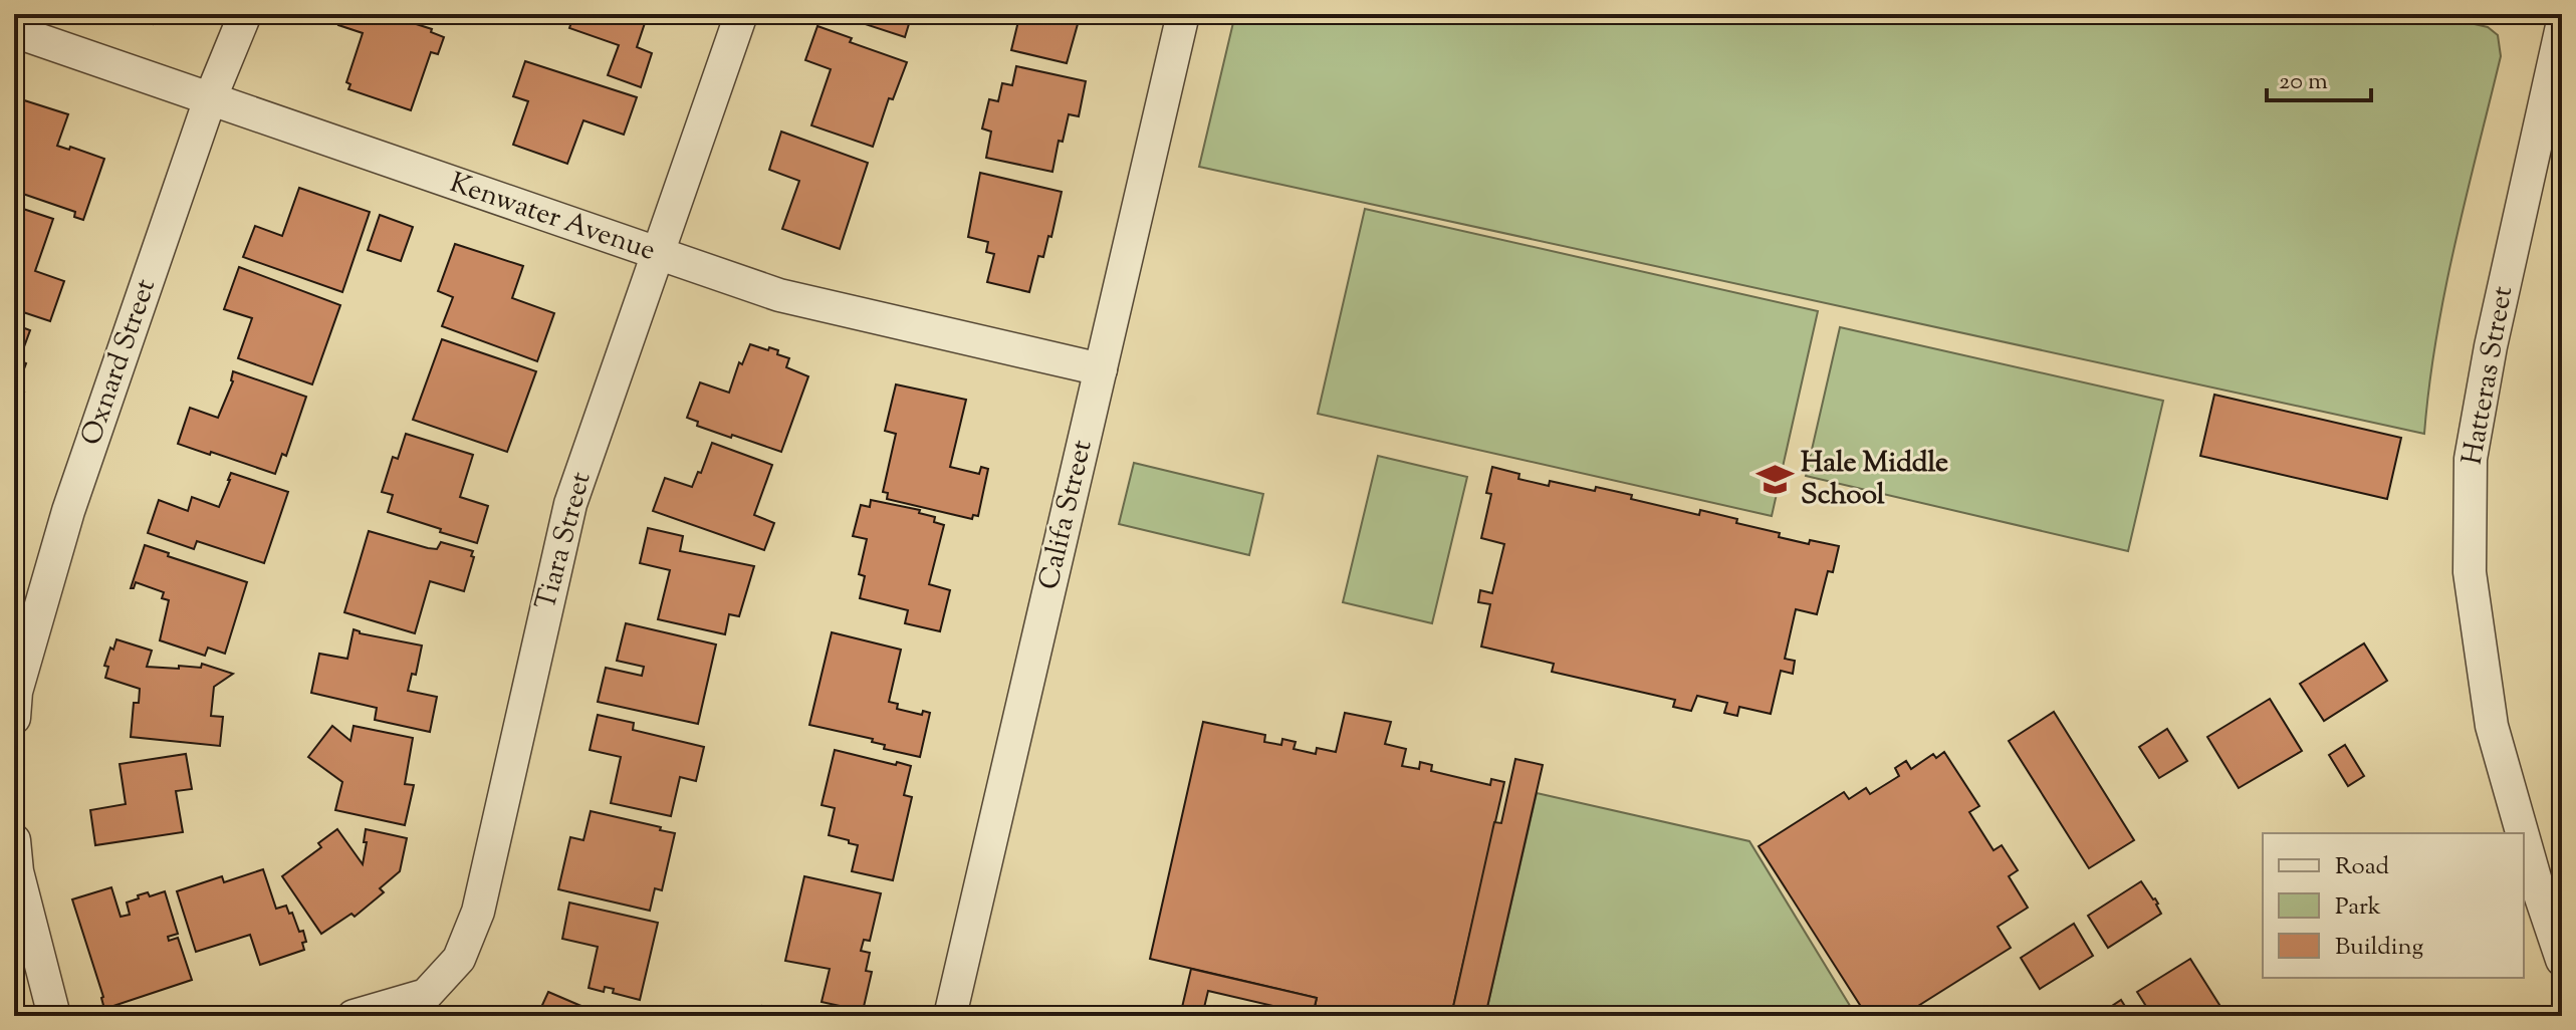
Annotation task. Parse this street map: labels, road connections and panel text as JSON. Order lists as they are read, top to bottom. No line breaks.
{"streets":{"street":["Kenwater Avenue","Oxnard Street","Hatteras Street","Califa Street","Tiara Street"]},"crossings":[["Kenwater Avenue","Oxnard Street"],["Kenwater Avenue","Califa Street"],["Kenwater Avenue","Tiara Street"]],"places":{"school or university":["Hale Middle School"]},"legend":["Road","Park","Building"],"scale_bar":"20 m"}
